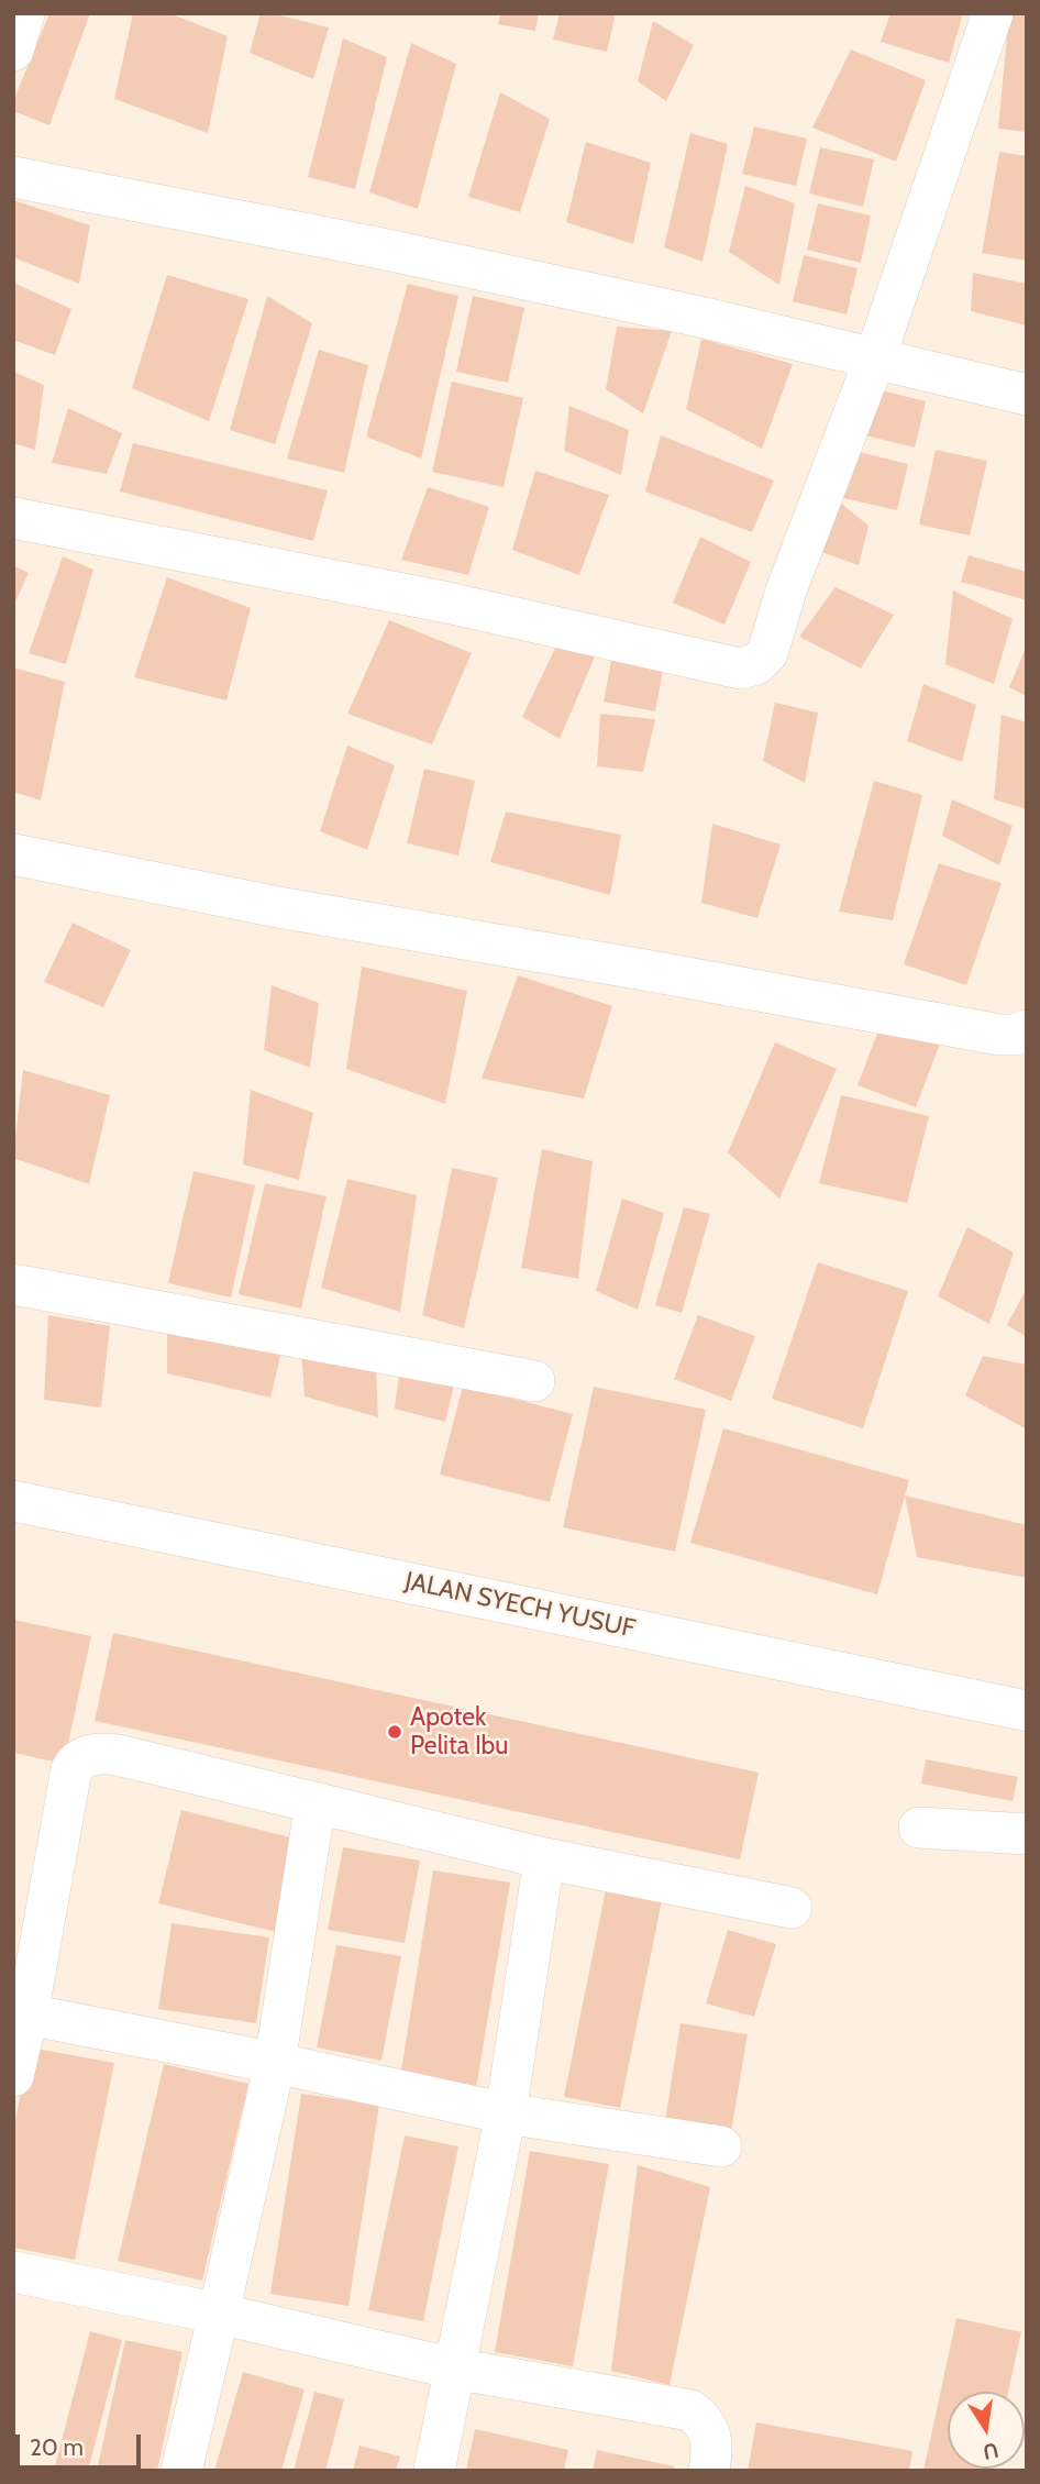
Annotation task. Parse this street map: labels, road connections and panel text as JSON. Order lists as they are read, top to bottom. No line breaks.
{"streets":{"street":["JALAN SYECH YUSUF"]},"places":["Apotek Pelita Ibu"],"scale_bar":"20 m","north":"bottom"}
